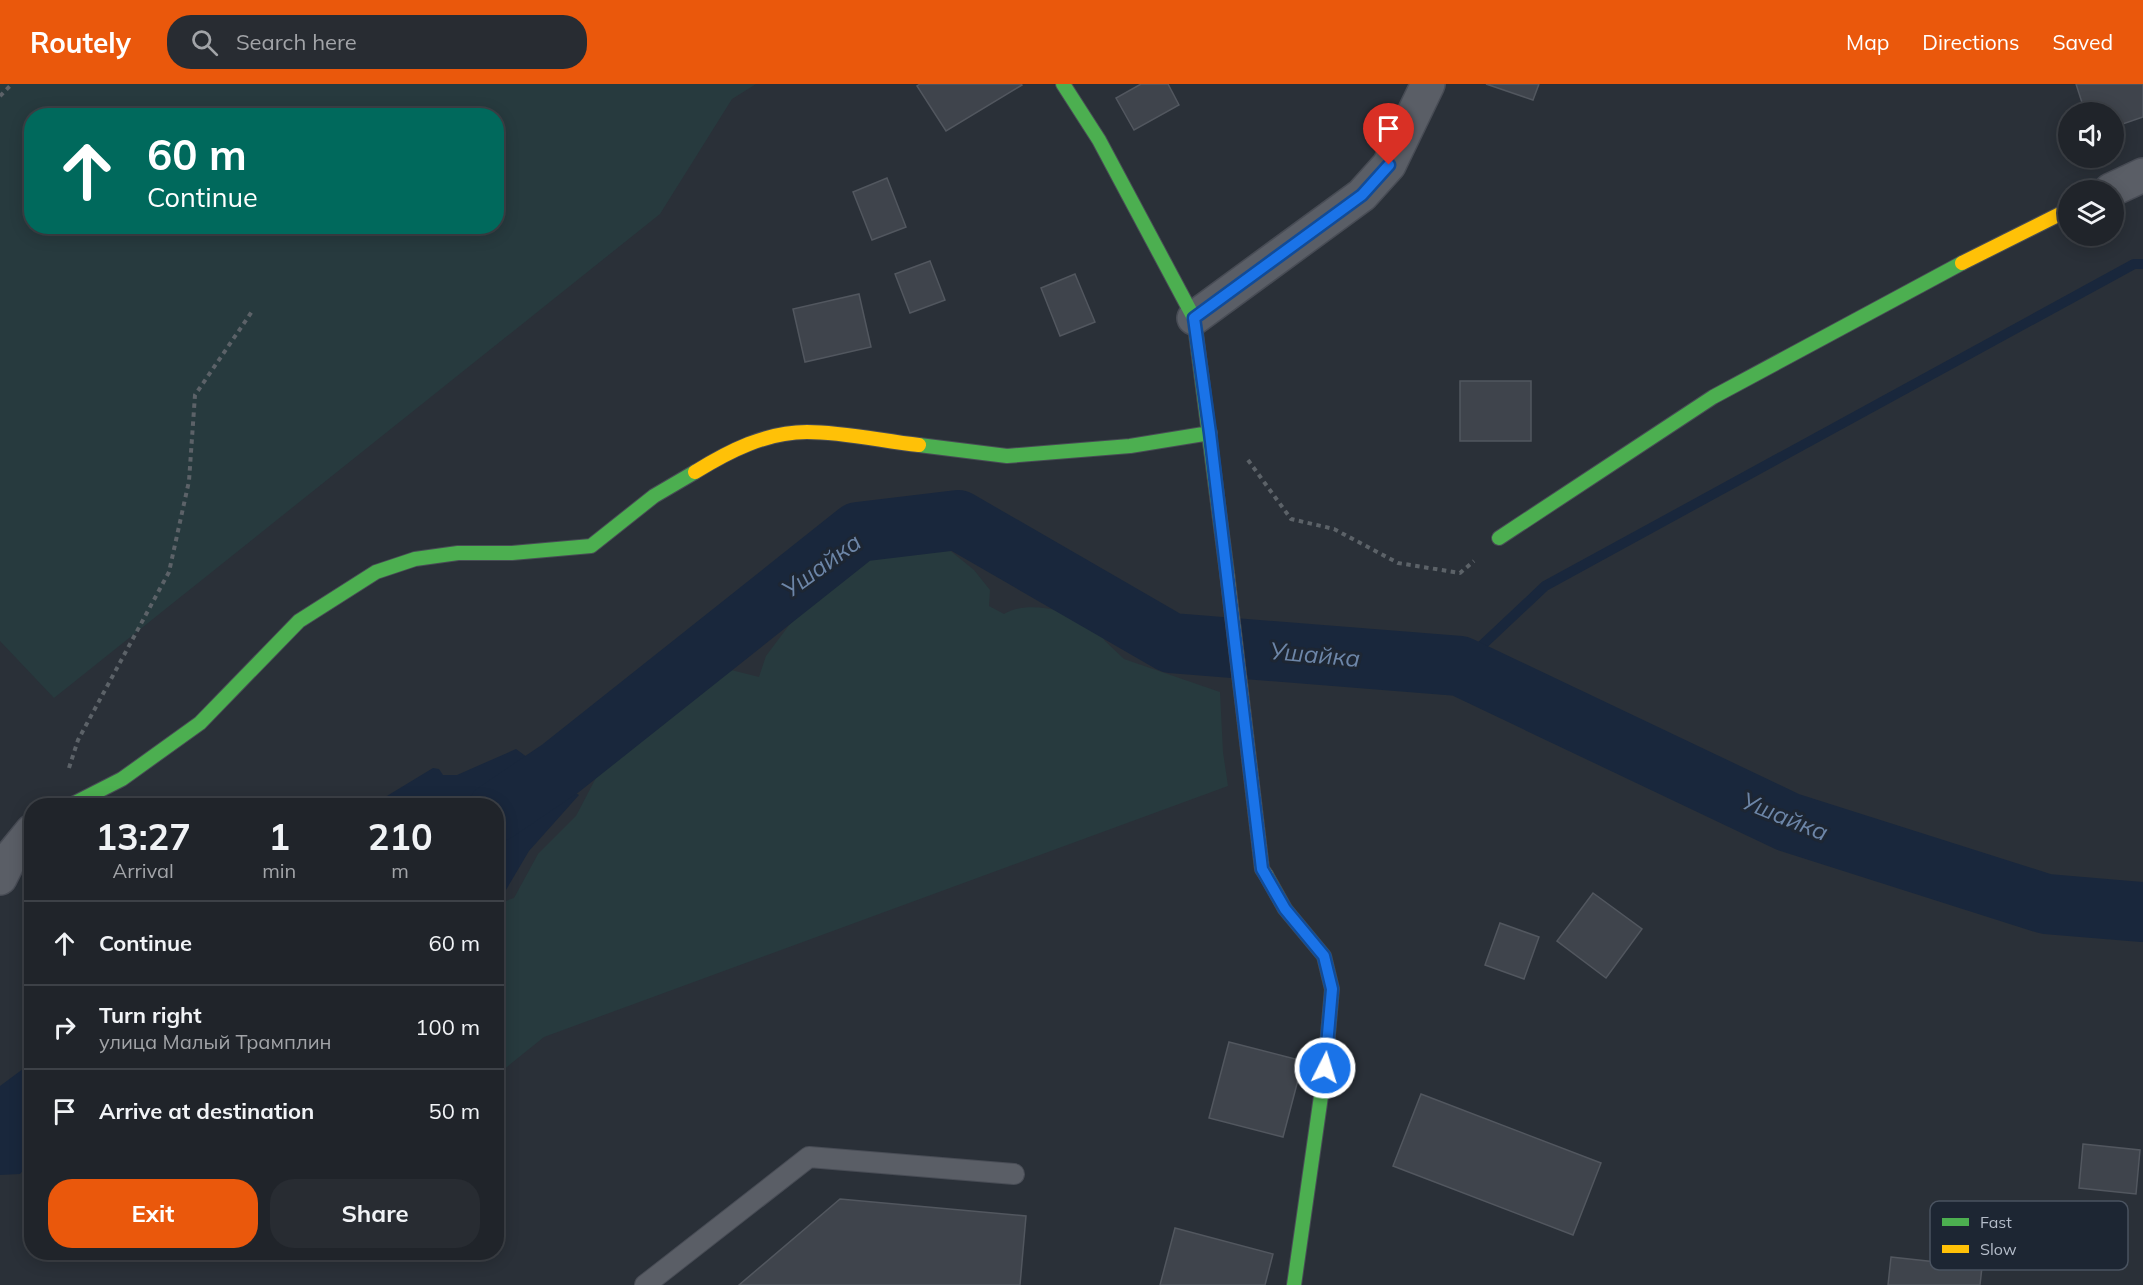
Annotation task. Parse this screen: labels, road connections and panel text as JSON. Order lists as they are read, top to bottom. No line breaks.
{"water":["Ушайка"],"legend":["Fast","Slow"],"page":{"header":"Routely","search":"Search here","nav":["Map","Directions","Saved"],"turn":["60 m","Continue"],"eta":["13:27","Arrival","1","min","210","m"],"list":[{"name":"Continue","value":"60 m"},{"name":"Turn right","note":"улица Малый Трамплин","value":"100 m"},{"name":"Arrive at destination","value":"50 m"}],"buttons":["Exit","Share"]}}
